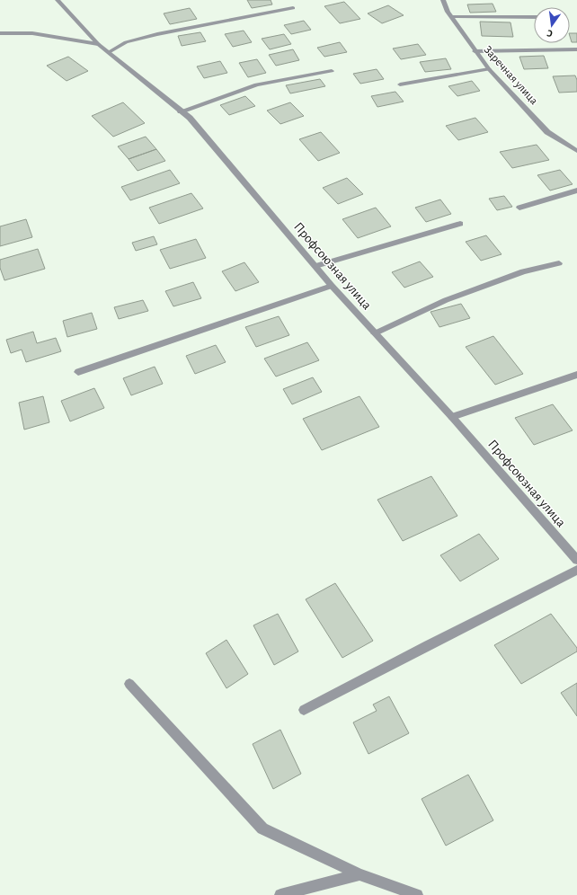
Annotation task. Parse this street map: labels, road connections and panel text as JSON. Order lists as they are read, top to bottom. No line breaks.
{"streets":{"street":["Заречная улица","Профсоюзная улица"]},"north":"bottom"}
